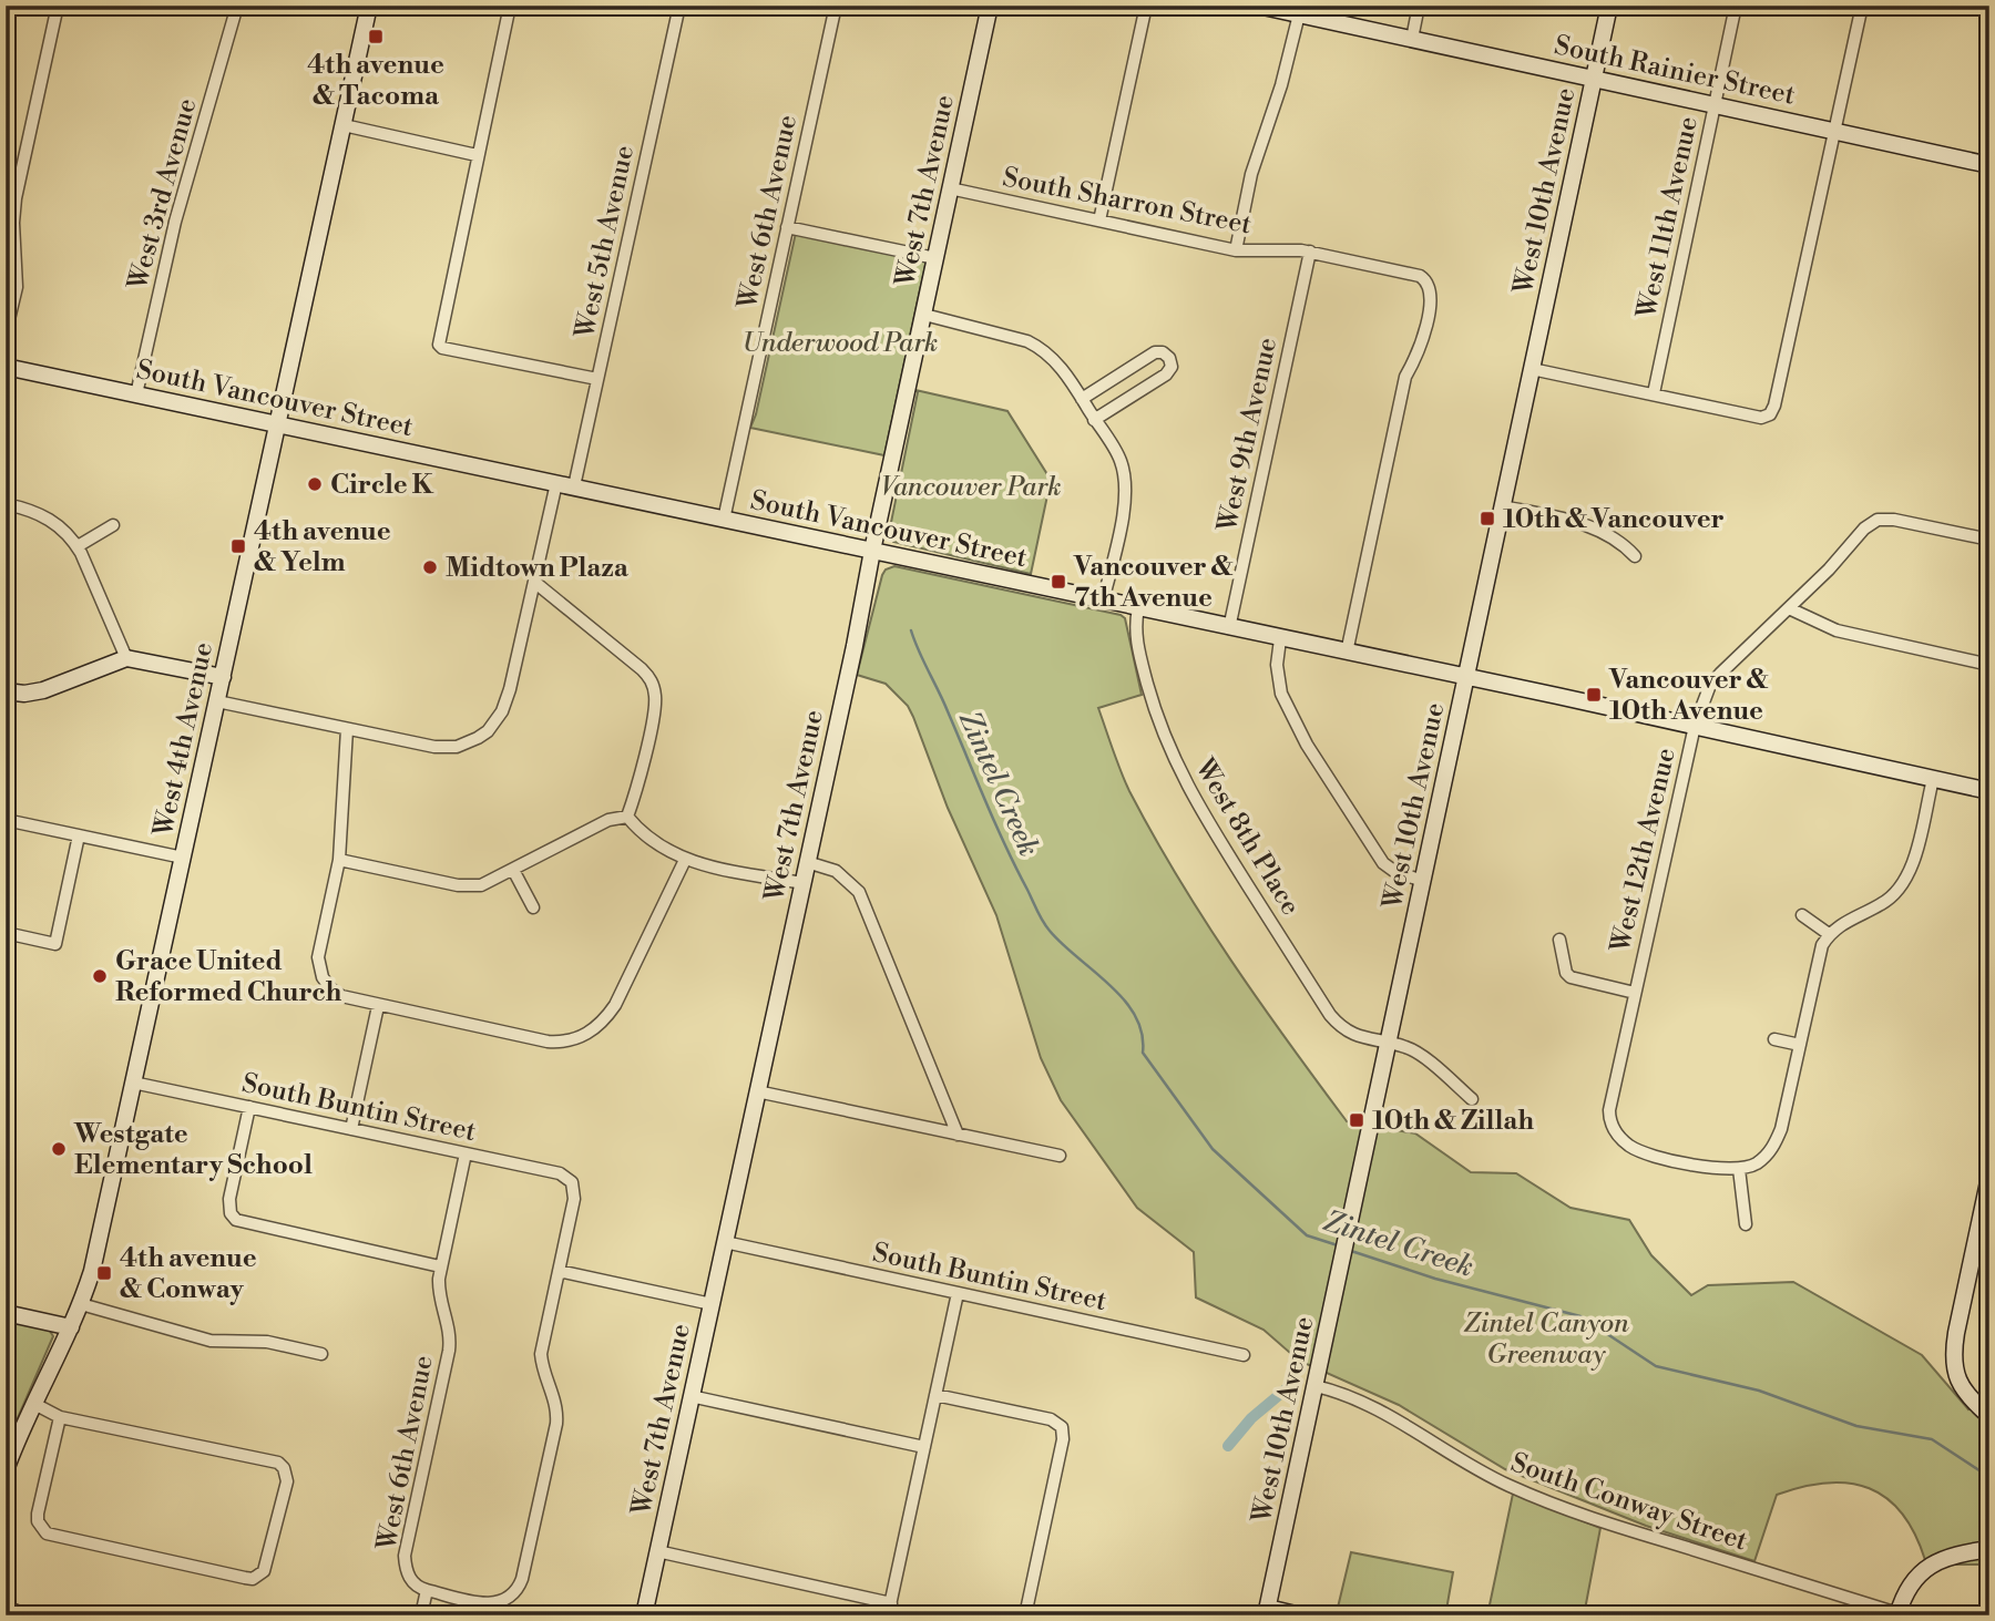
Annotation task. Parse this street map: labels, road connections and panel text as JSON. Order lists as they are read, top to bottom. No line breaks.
{"streets":{"street":["South Rainier Street","West 7th Avenue","West 10th Avenue","West 3rd Avenue","South Sharron Street","West 6th Avenue","West 11th Avenue","West 5th Avenue","South Vancouver Street","West 9th Avenue","West 4th Avenue","West 8th Place","West 12th Avenue","South Buntin Street","South Conway Street"]},"crossings":[["South Rainier Street","West 10th Avenue"],["South Rainier Street","West 11th Avenue"],["West 7th Avenue","South Sharron Street"],["West 7th Avenue","South Vancouver Street"],["West 7th Avenue","South Buntin Street"],["West 10th Avenue","South Vancouver Street"],["West 10th Avenue","West 8th Place"],["West 10th Avenue","South Conway Street"],["West 3rd Avenue","South Vancouver Street"],["South Sharron Street","South Vancouver Street"],["South Sharron Street","West 9th Avenue"],["West 6th Avenue","South Vancouver Street"],["West 6th Avenue","South Buntin Street"],["West 5th Avenue","South Vancouver Street"],["South Vancouver Street","West 9th Avenue"],["South Vancouver Street","West 4th Avenue"],["South Vancouver Street","West 8th Place"],["South Vancouver Street","West 12th Avenue"],["West 4th Avenue","South Buntin Street"]],"water":["Zintel Creek"],"parks":["Underwood Park","Vancouver Park","Zintel Canyon Greenway"],"places":{"transit":["4th avenue & Tacoma","10th & Vancouver","4th avenue & Yelm","Vancouver & 7th Avenue","Vancouver & 10th Avenue","10th & Zillah","4th avenue & Conway"],"other":["Circle K","Midtown Plaza","Grace United Reformed Church","Westgate Elementary School"]}}
